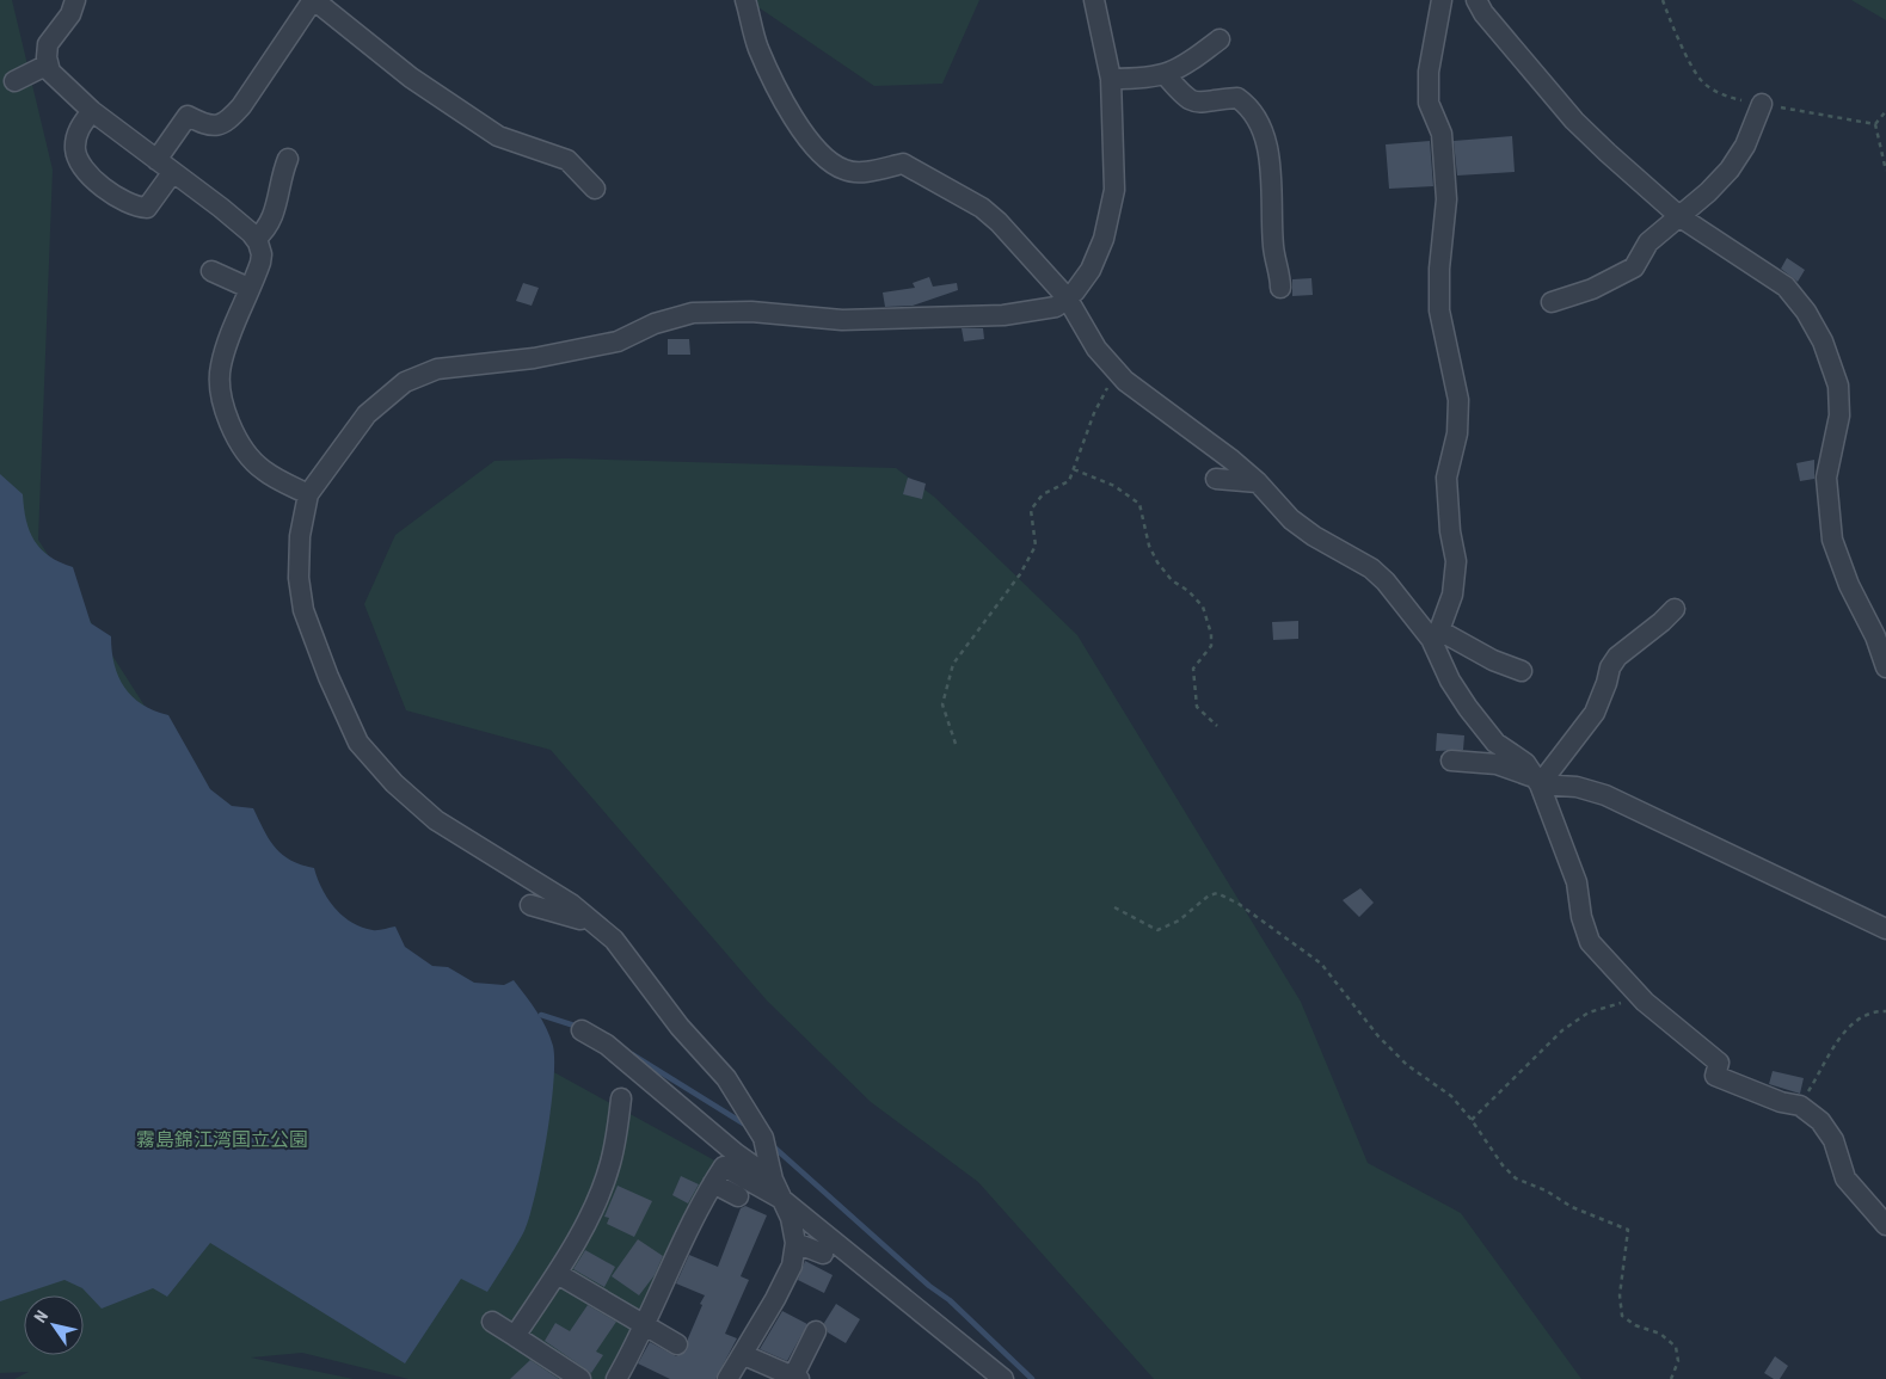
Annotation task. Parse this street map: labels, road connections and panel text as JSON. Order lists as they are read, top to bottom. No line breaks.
{"parks":["霧島錦江湾国立公園"],"north":"top left"}
